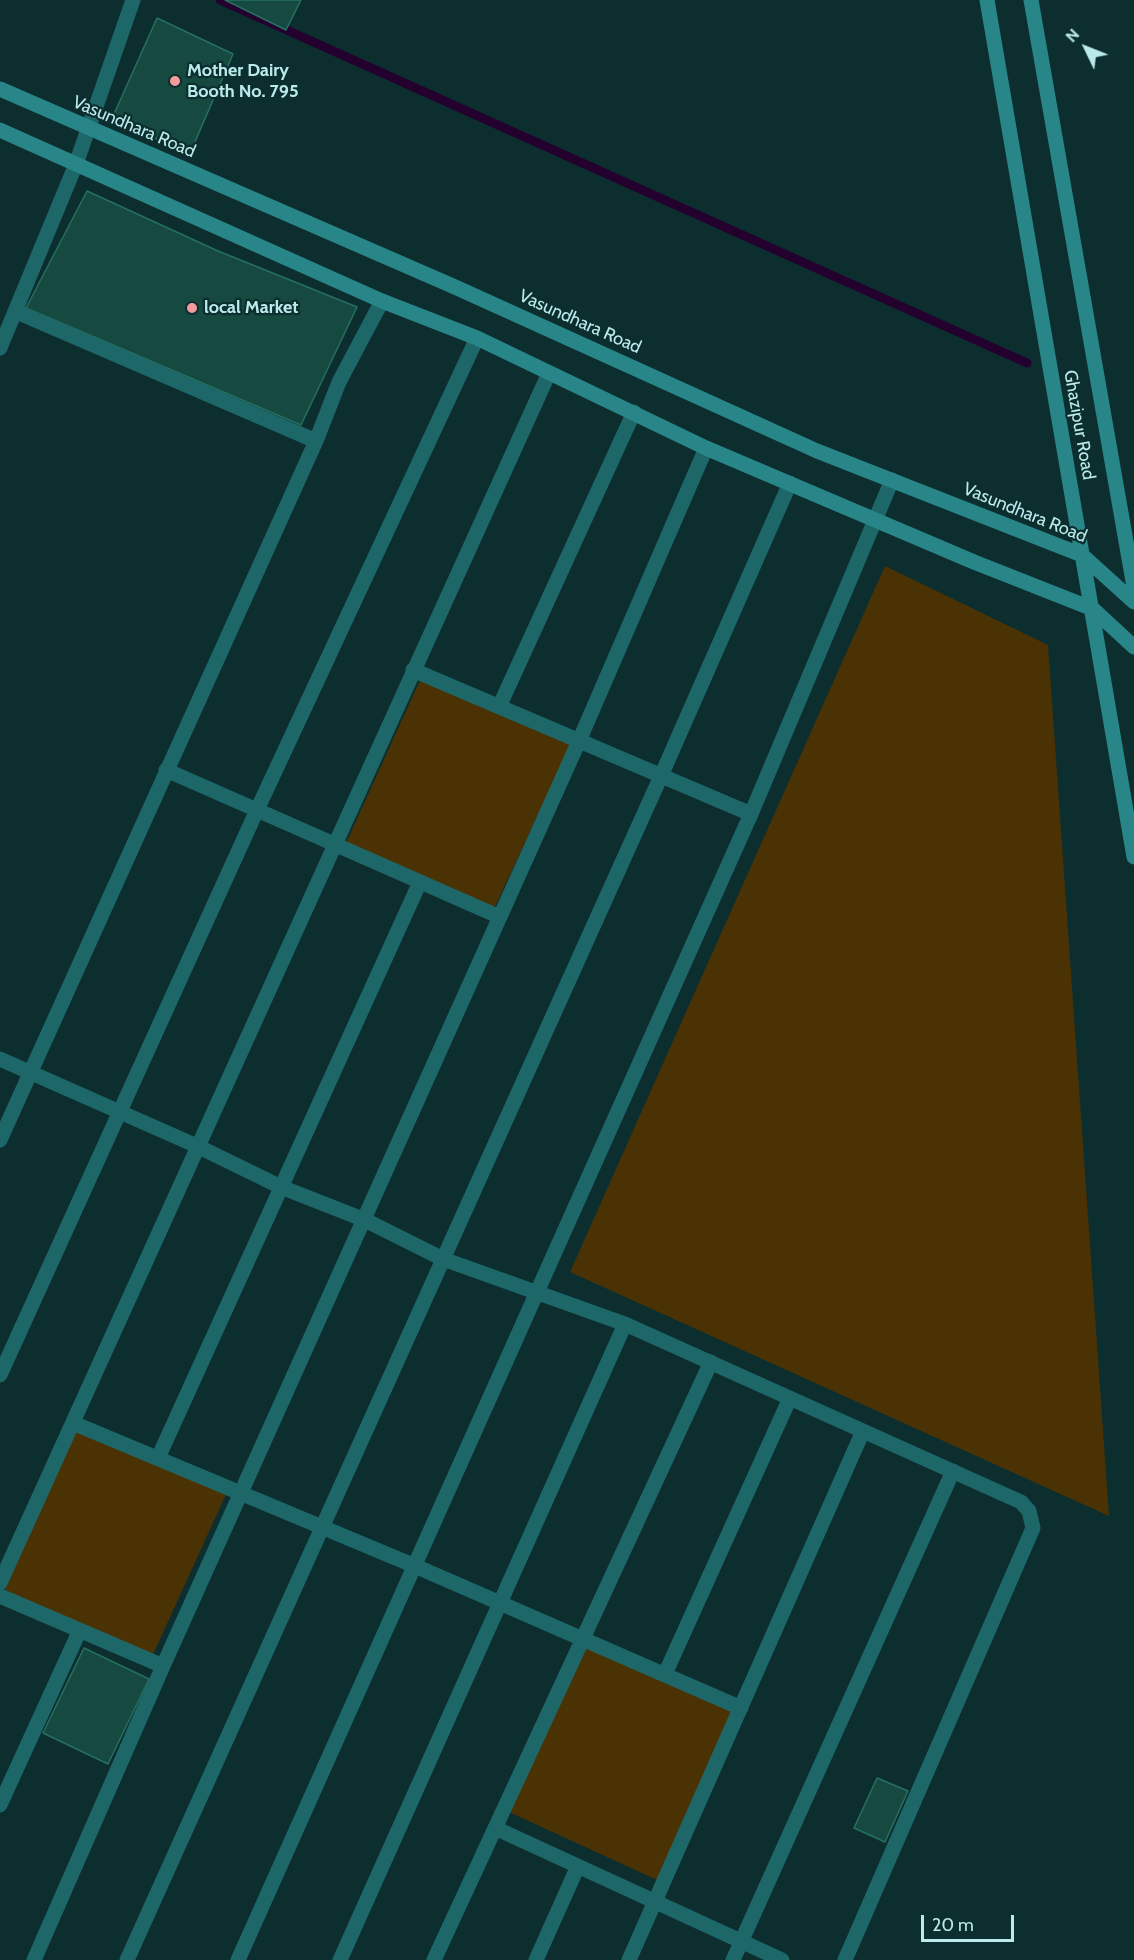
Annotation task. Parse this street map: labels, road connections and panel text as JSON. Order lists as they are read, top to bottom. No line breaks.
{"streets":{"street":["Vasundhara Road","Ghazipur Road"]},"crossings":[["Vasundhara Road","Ghazipur Road"]],"places":["Mother Dairy Booth No. 795","local Market"],"scale_bar":"20 m","north":"top left"}
